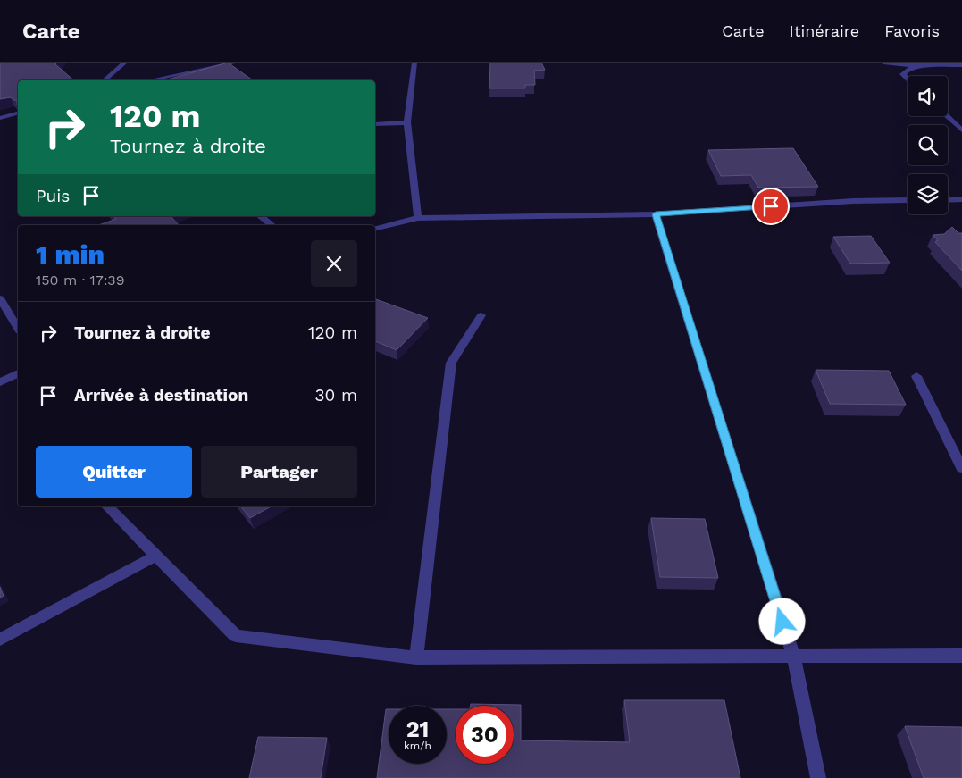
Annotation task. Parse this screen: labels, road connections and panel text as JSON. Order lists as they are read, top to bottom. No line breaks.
{"page":{"header":"Carte","nav":["Carte","Itinéraire","Favoris"],"turn":["120 m","Tournez à droite"],"then":"Puis","heading":["1 min","150 m · 17:39"],"list":[{"name":"Tournez à droite","value":"120 m"},{"name":"Arrivée à destination","value":"30 m"}],"buttons":["Quitter","Partager"],"speed":"21 km/h","limit":"30"}}
